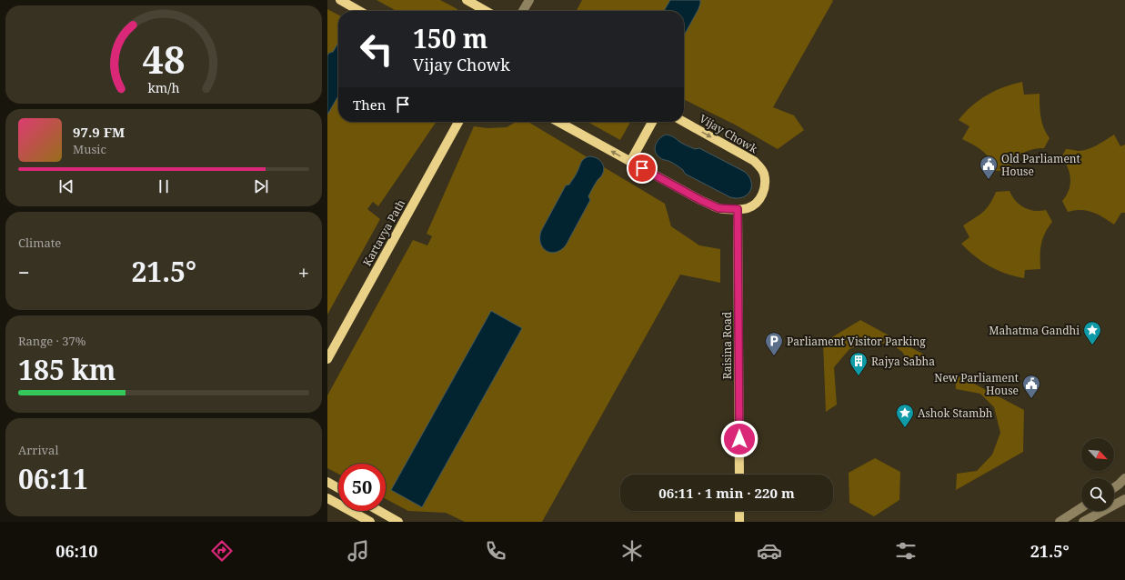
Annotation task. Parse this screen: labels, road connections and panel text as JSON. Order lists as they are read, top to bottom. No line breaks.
{"streets":{"main road":["Vijay Chowk","Kartavya Path","Raisina Road"]},"crossings":[["Vijay Chowk","Raisina Road"]],"places":{"public building":["Old Parliament House","New Parliament House"],"place":["Mahatma Gandhi","Ashok Stambh"],"parking":["Parliament Visitor Parking"],"building":["Rajya Sabha"]},"north":"bottom right","page":{"turn":["150 m","Vijay Chowk"],"then":"Then","song":["97.9 FM","Music"],"tile":["Climate",["Range · 37%","185 km"],["Arrival","06:11"]],"heat":["−","21.5°","+"],"limit":"50","trip":"06:11 · 1 min · 220 m","tabs":["06:10","21.5°"],"gauge":["48","km/h"]}}
